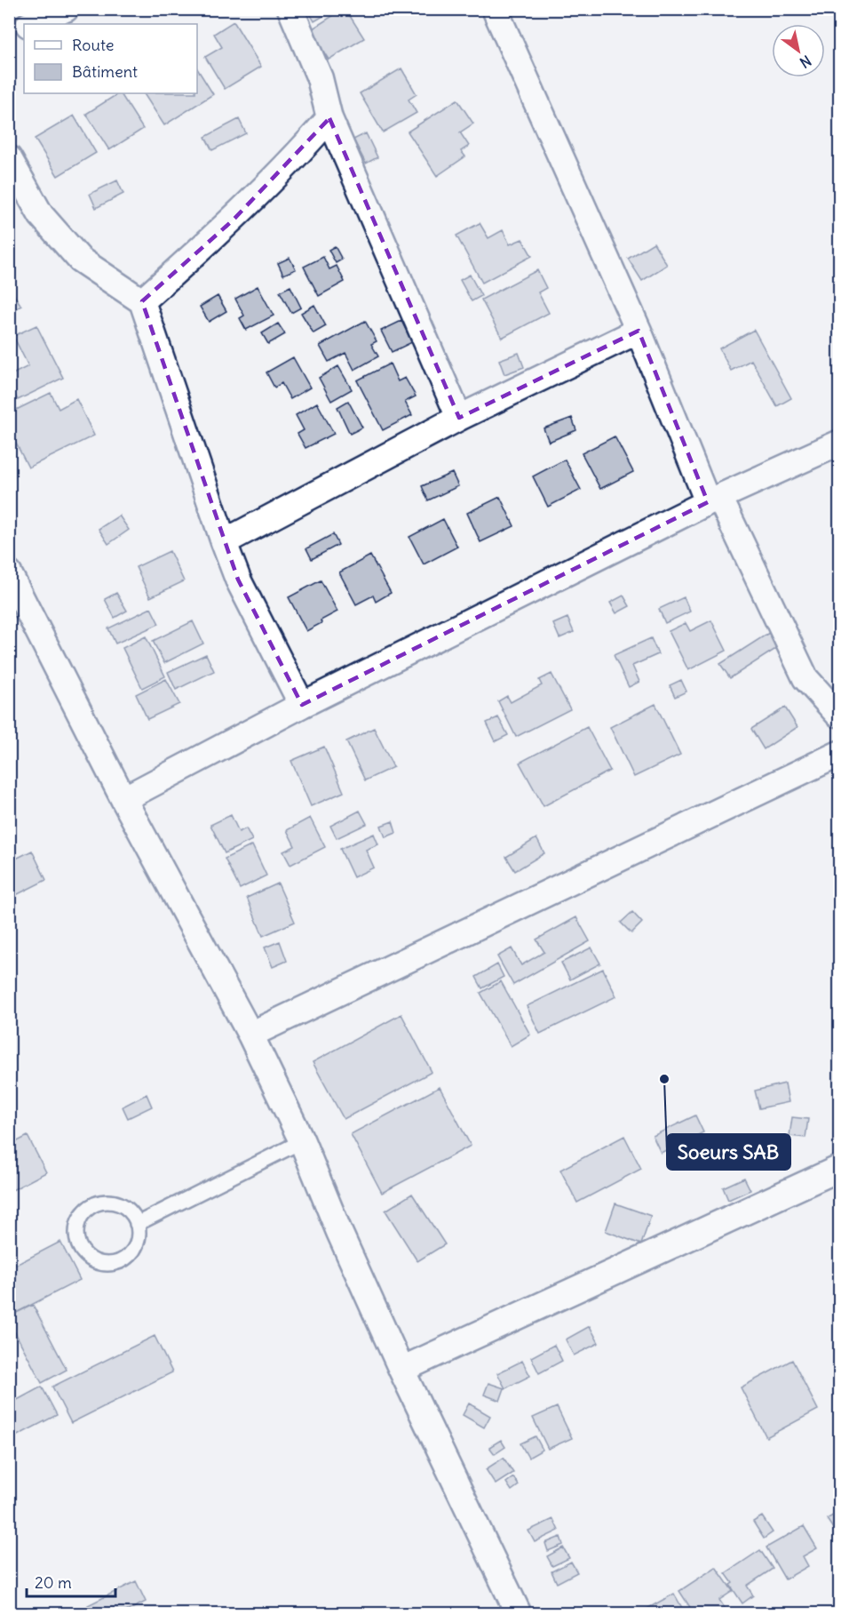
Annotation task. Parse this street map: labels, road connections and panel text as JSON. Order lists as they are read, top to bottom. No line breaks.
{"places":["Soeurs SAB"],"legend":["Route","Bâtiment"],"scale_bar":"20 m","north":"bottom right"}
